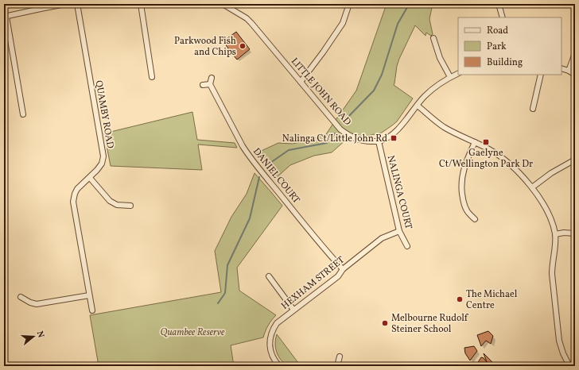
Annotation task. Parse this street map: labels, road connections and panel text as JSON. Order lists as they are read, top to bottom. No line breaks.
{"streets":{"street":["LITTLE JOHN ROAD","QUAMBY ROAD","DANIEL COURT","NALINGA COURT","HEXHAM STREET"]},"crossings":[["LITTLE JOHN ROAD","NALINGA COURT"],["DANIEL COURT","HEXHAM STREET"],["NALINGA COURT","HEXHAM STREET"]],"parks":["Quambee Reserve"],"places":{"other":["Parkwood Fish and Chips","The Michael Centre","Melbourne Rudolf Steiner School"],"transit":["Nalinga Ct/Little John Rd","Gaelyne Ct/Wellington Park Dr"]},"legend":["Road","Park","Building"],"north":"right"}
